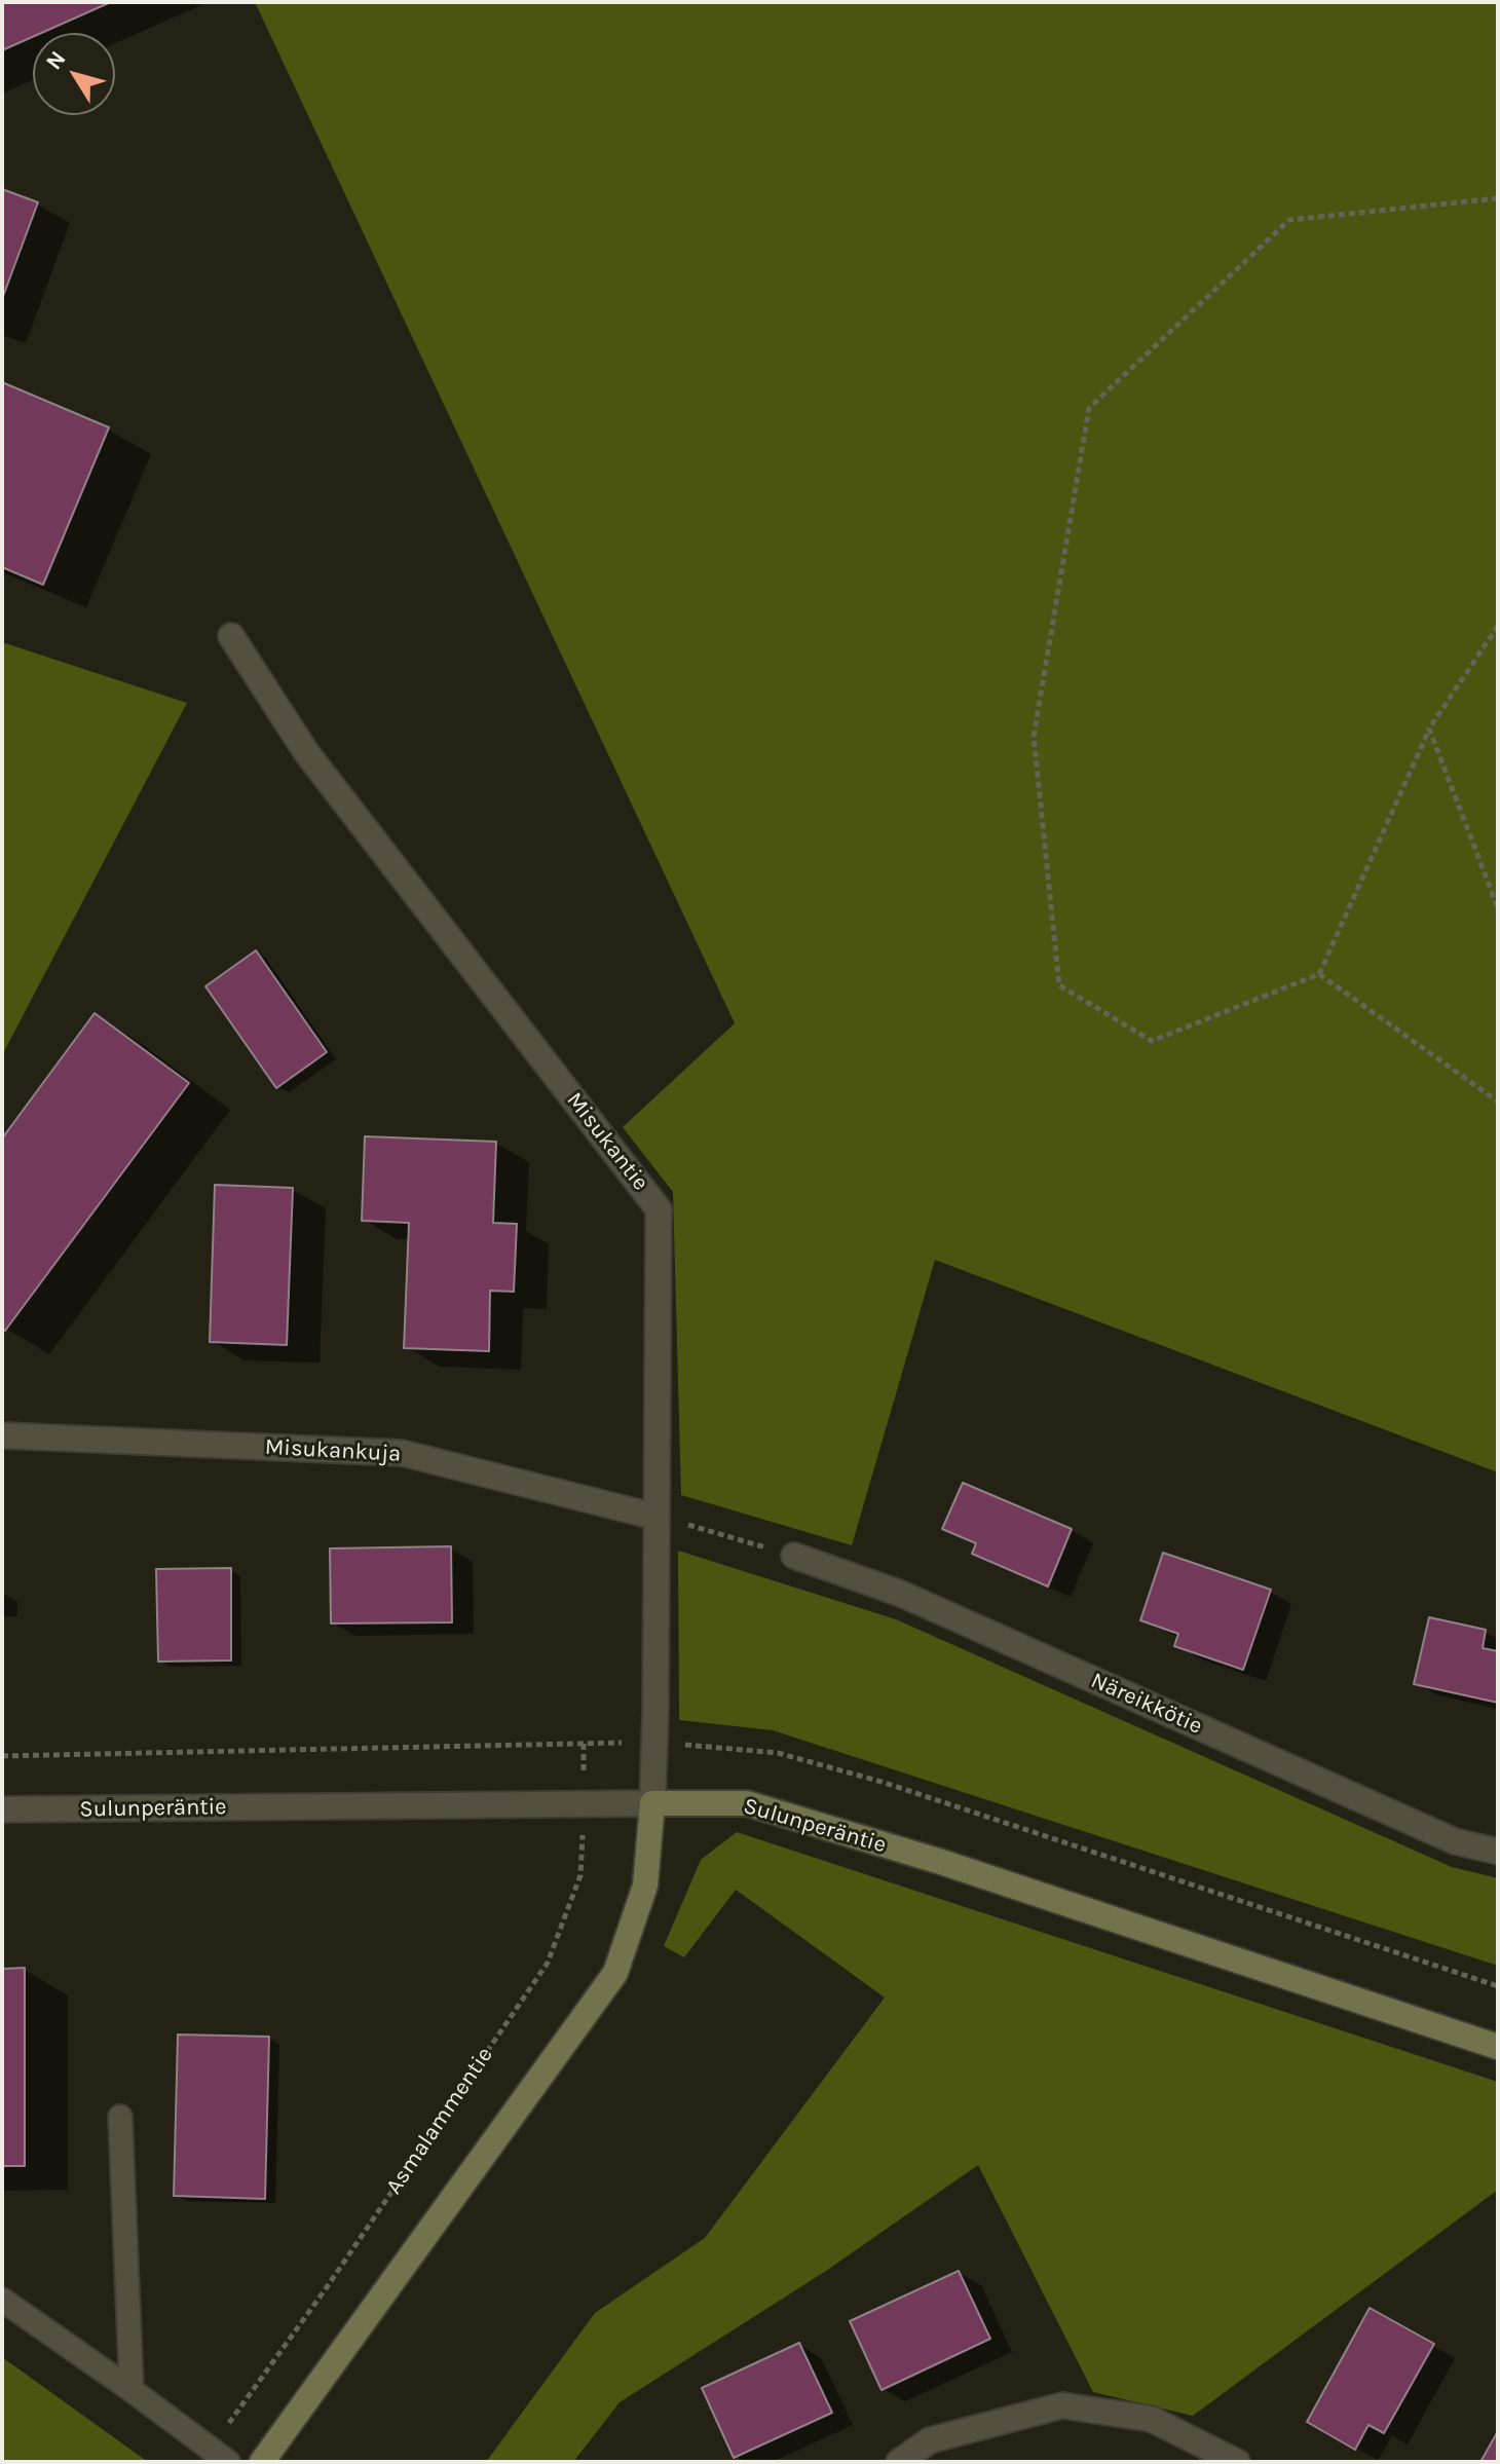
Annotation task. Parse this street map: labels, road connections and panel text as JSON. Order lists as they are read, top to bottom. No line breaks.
{"streets":{"street":["Misukantie","Misukankuja","Näreikkötie","Sulunperäntie"],"path":["Asmalammentie"]},"crossings":[["Misukantie","Misukankuja"],["Misukantie","Sulunperäntie"],["Sulunperäntie","Asmalammentie"]],"north":"top left"}
